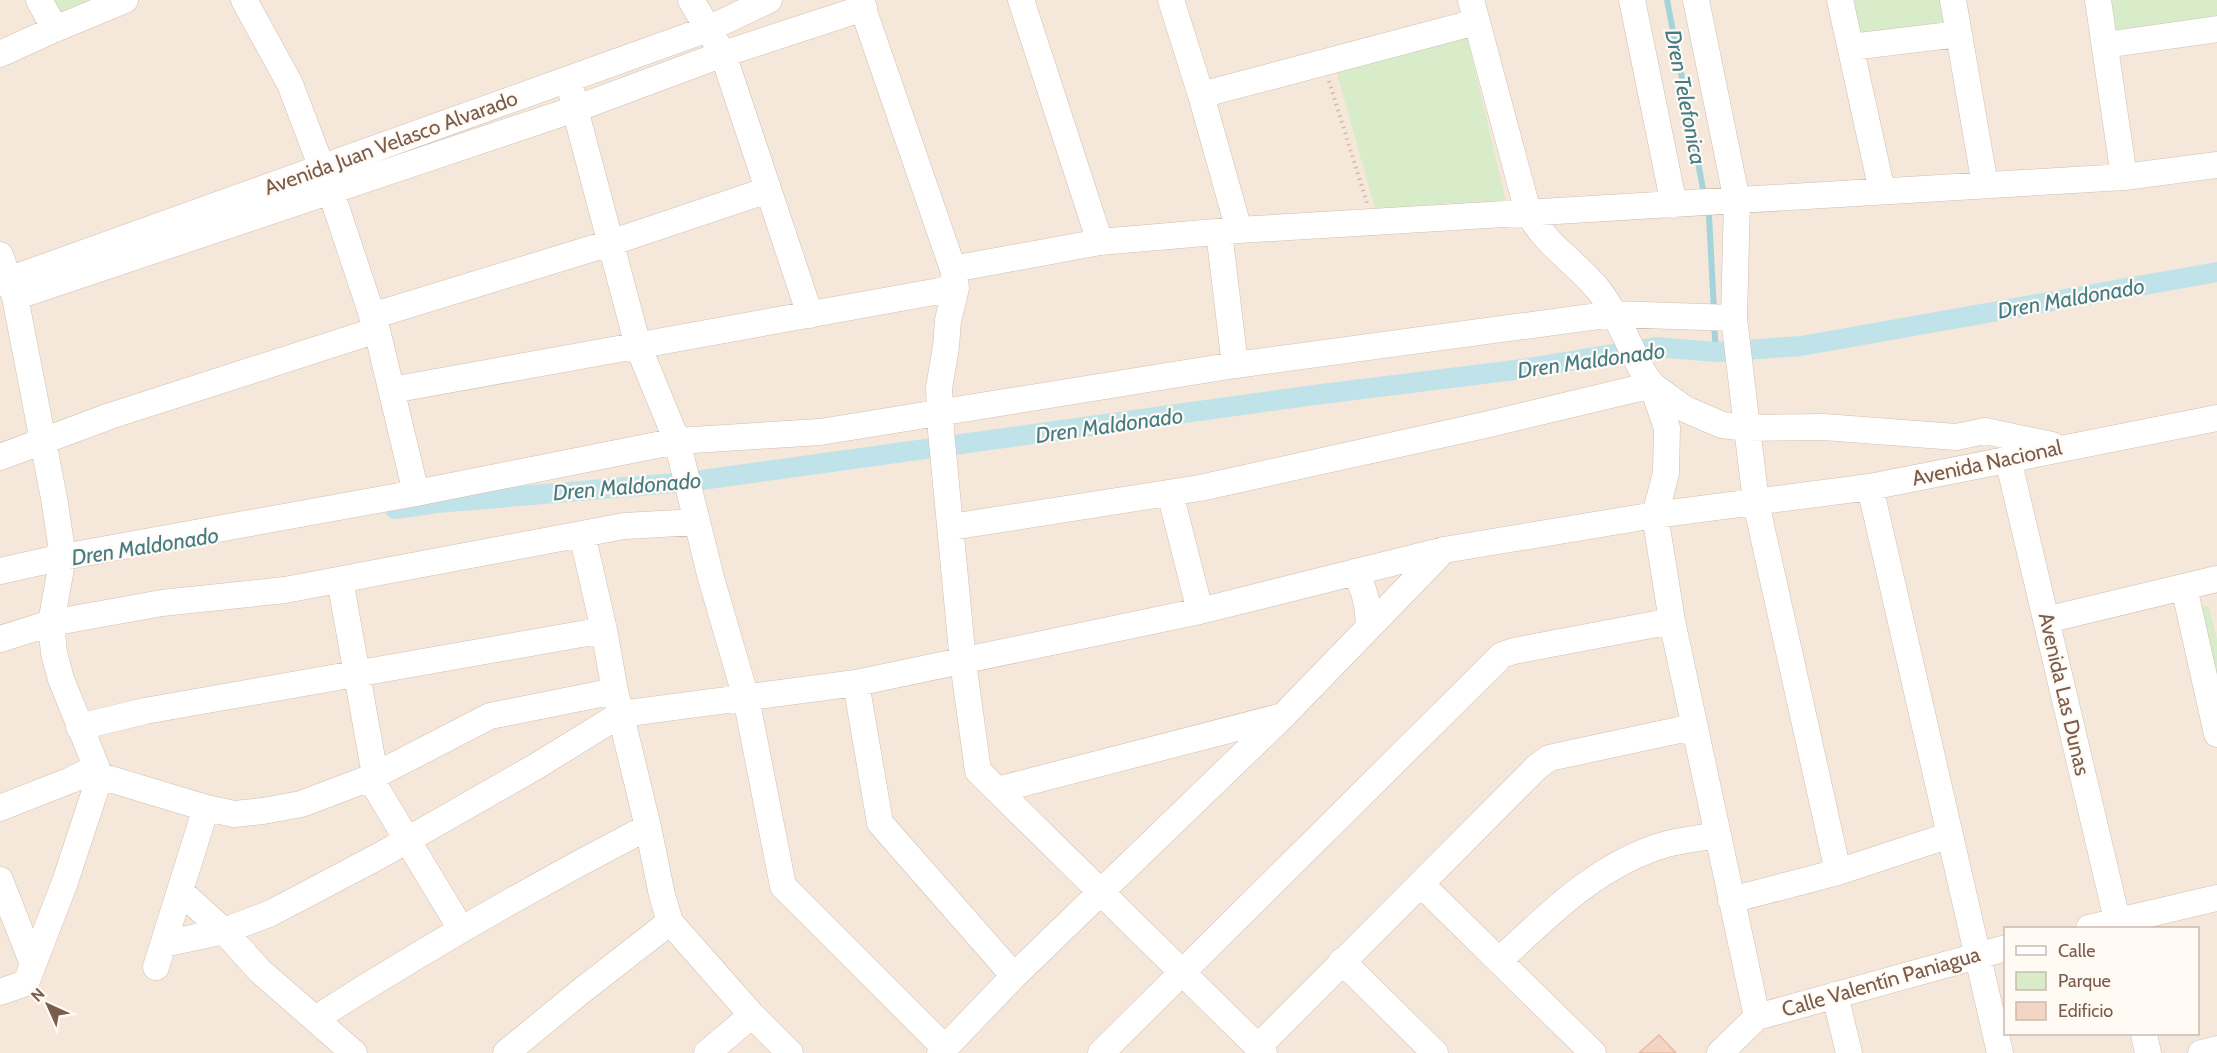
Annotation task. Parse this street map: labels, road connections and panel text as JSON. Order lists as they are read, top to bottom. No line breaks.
{"streets":{"street":["Avenida Juan Velasco Alvarado","Avenida Nacional","Avenida Las Dunas","Calle Valentín Paniagua"]},"crossings":[["Avenida Nacional","Avenida Las Dunas"]],"water":["Dren Telefonica","Dren Maldonado"],"legend":["Calle","Parque","Edificio"],"north":"top left"}
